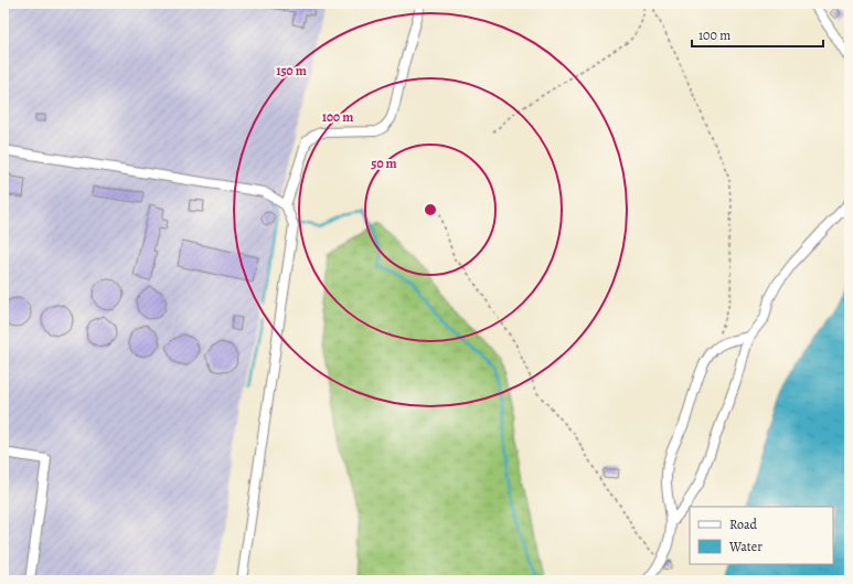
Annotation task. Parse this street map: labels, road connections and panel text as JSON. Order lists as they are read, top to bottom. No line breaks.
{"legend":["Road","Water"],"scale_bar":"100 m","rings":["150 m","100 m","50 m"]}
